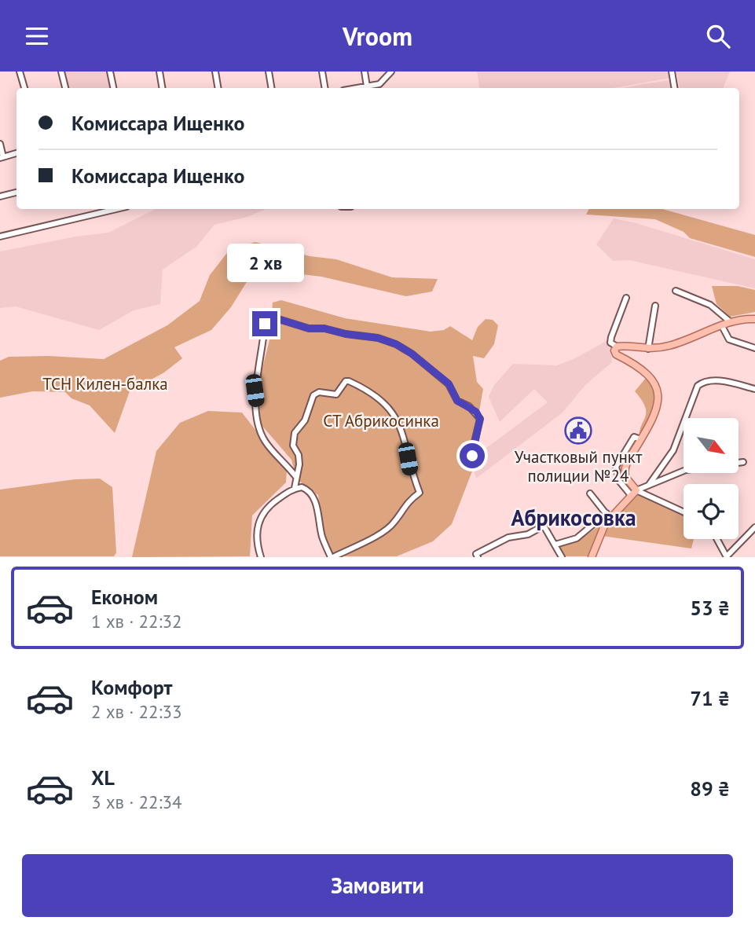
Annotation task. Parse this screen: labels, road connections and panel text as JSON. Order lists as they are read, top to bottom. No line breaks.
{"districts":["Абрикосовка"],"parks":["ТСН Килен-балка","СТ Абрикосинка"],"places":{"public building":["Участковый пункт полиции №24"]},"north":"bottom right","page":{"header":"Vroom","banner":["Комиссара Ищенко","Комиссара Ищенко"],"bubble":"2 хв","list":[{"name":"Економ","note":"1 хв · 22:32","value":"53 ₴"},{"name":"Комфорт","note":"2 хв · 22:33","value":"71 ₴"},{"name":"XL","note":"3 хв · 22:34","value":"89 ₴"}],"buttons":"Замовити"}}
